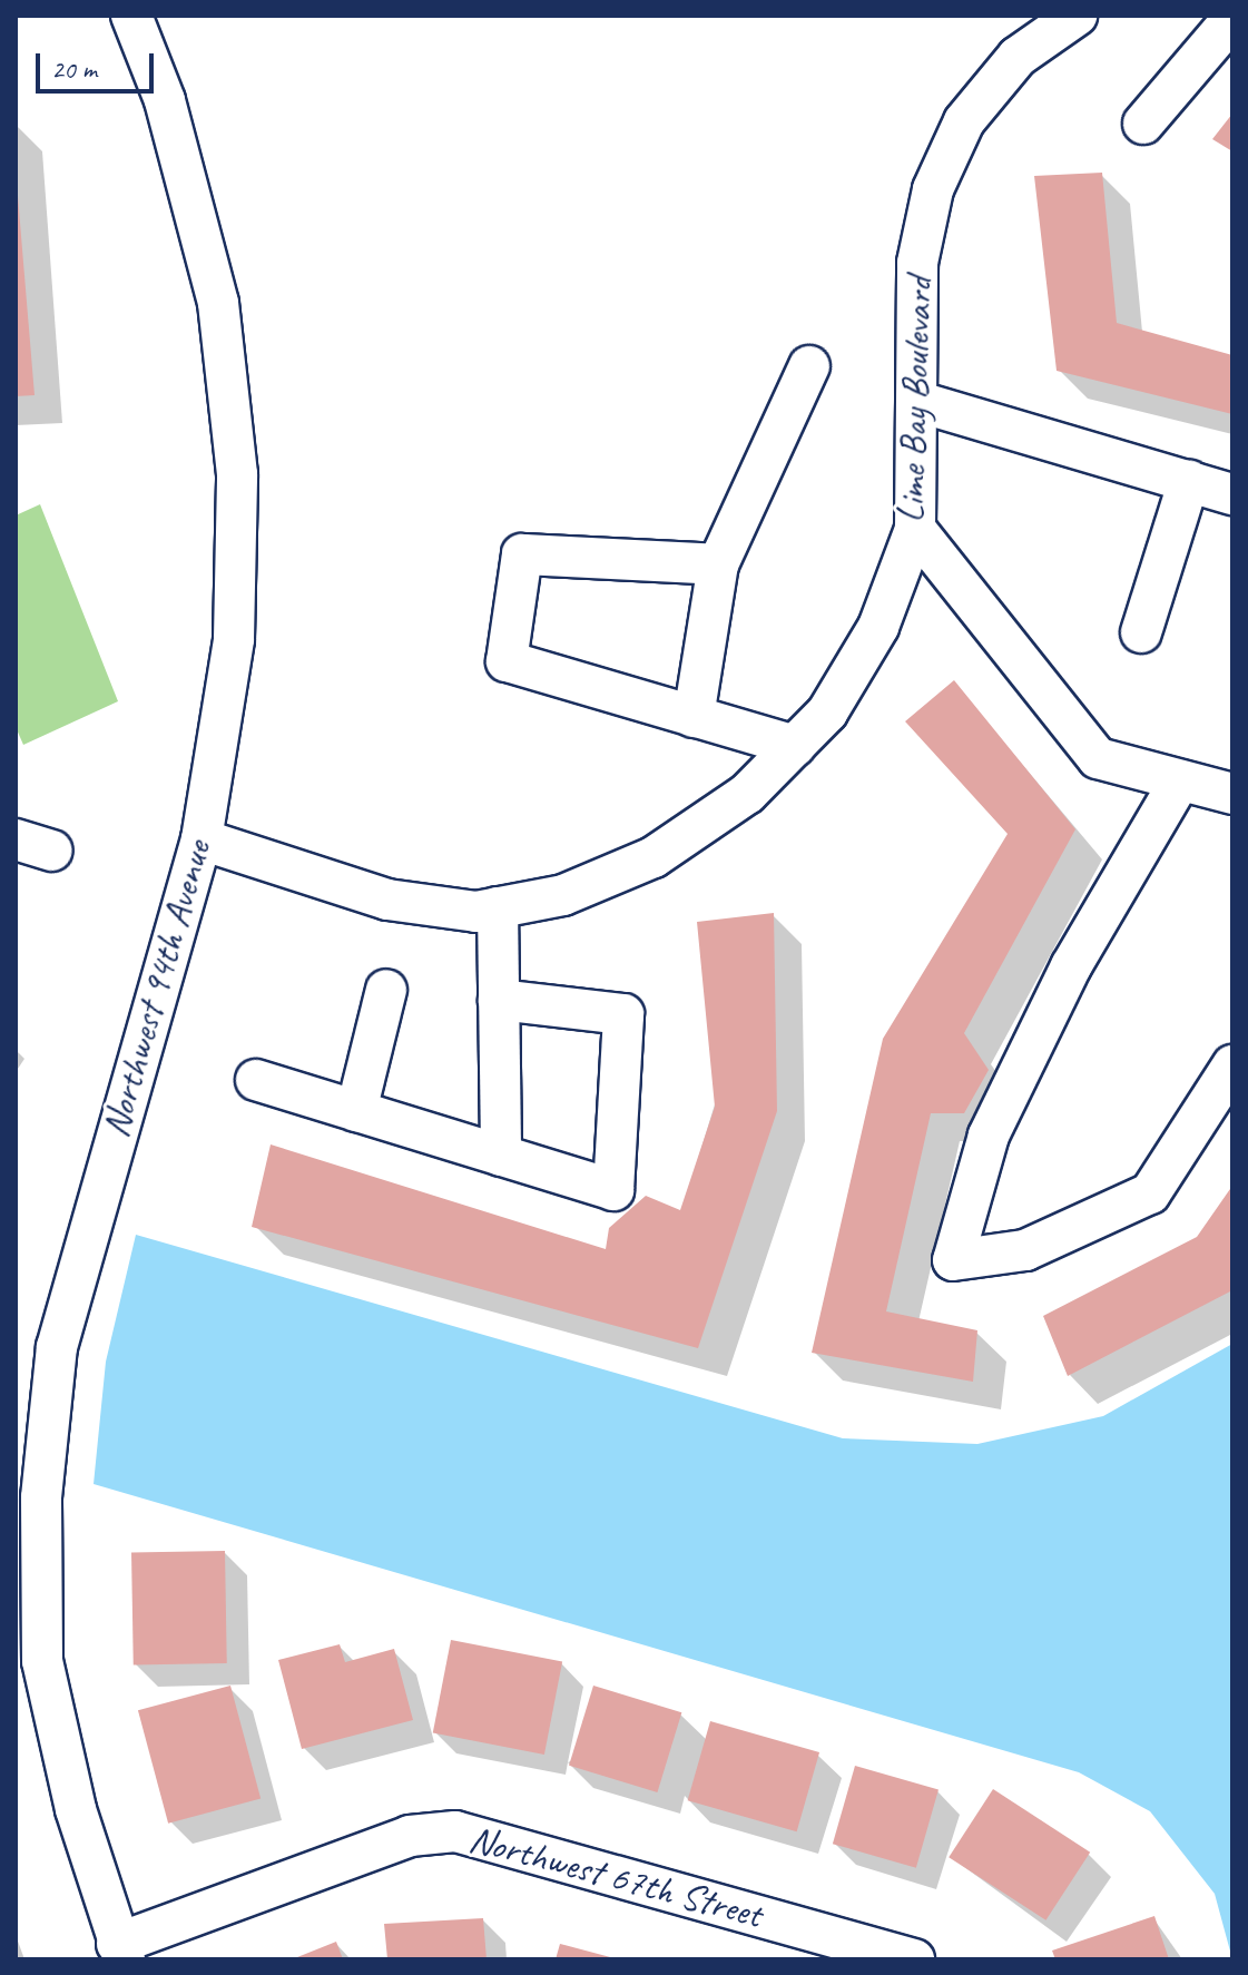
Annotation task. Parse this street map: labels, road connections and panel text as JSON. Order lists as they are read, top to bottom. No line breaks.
{"streets":{"street":["Lime Bay Boulevard","Northwest 94th Avenue","Northwest 67th Street"]},"crossings":[["Lime Bay Boulevard","Northwest 94th Avenue"],["Northwest 94th Avenue","Northwest 67th Street"]],"scale_bar":"20 m"}
